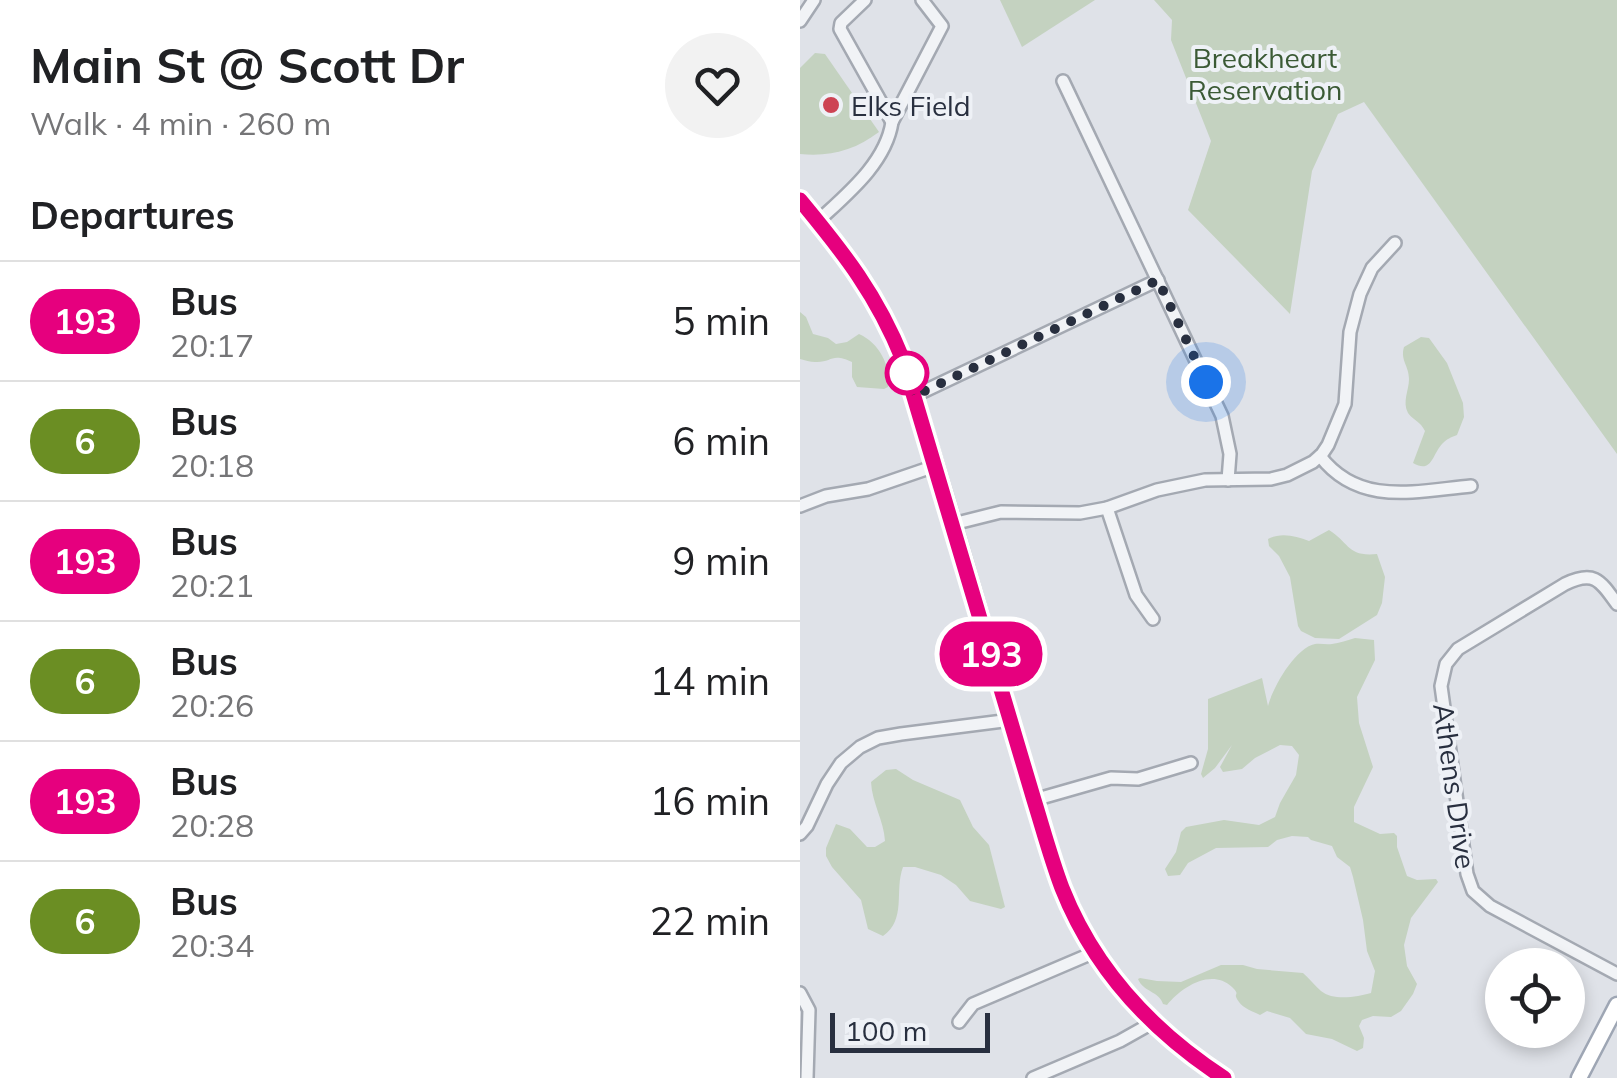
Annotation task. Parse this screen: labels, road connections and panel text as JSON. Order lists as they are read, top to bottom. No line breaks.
{"streets":{"street":["Athens Drive"]},"parks":["Breakheart Reservation"],"places":["Elks Field"],"lines":["bus line 193"],"scale_bar":"100 m","page":{"heading":[["Main St @ Scott Dr","Walk · 4 min · 260 m"],"Departures"],"on_map":"193","list":[{"mark":"193","name":"Bus","note":"20:17","value":"5 min"},{"mark":"6","name":"Bus","note":"20:18","value":"6 min"},{"mark":"193","name":"Bus","note":"20:21","value":"9 min"},{"mark":"6","name":"Bus","note":"20:26","value":"14 min"},{"mark":"193","name":"Bus","note":"20:28","value":"16 min"},{"mark":"6","name":"Bus","note":"20:34","value":"22 min"}],"scale":"100 m"}}
